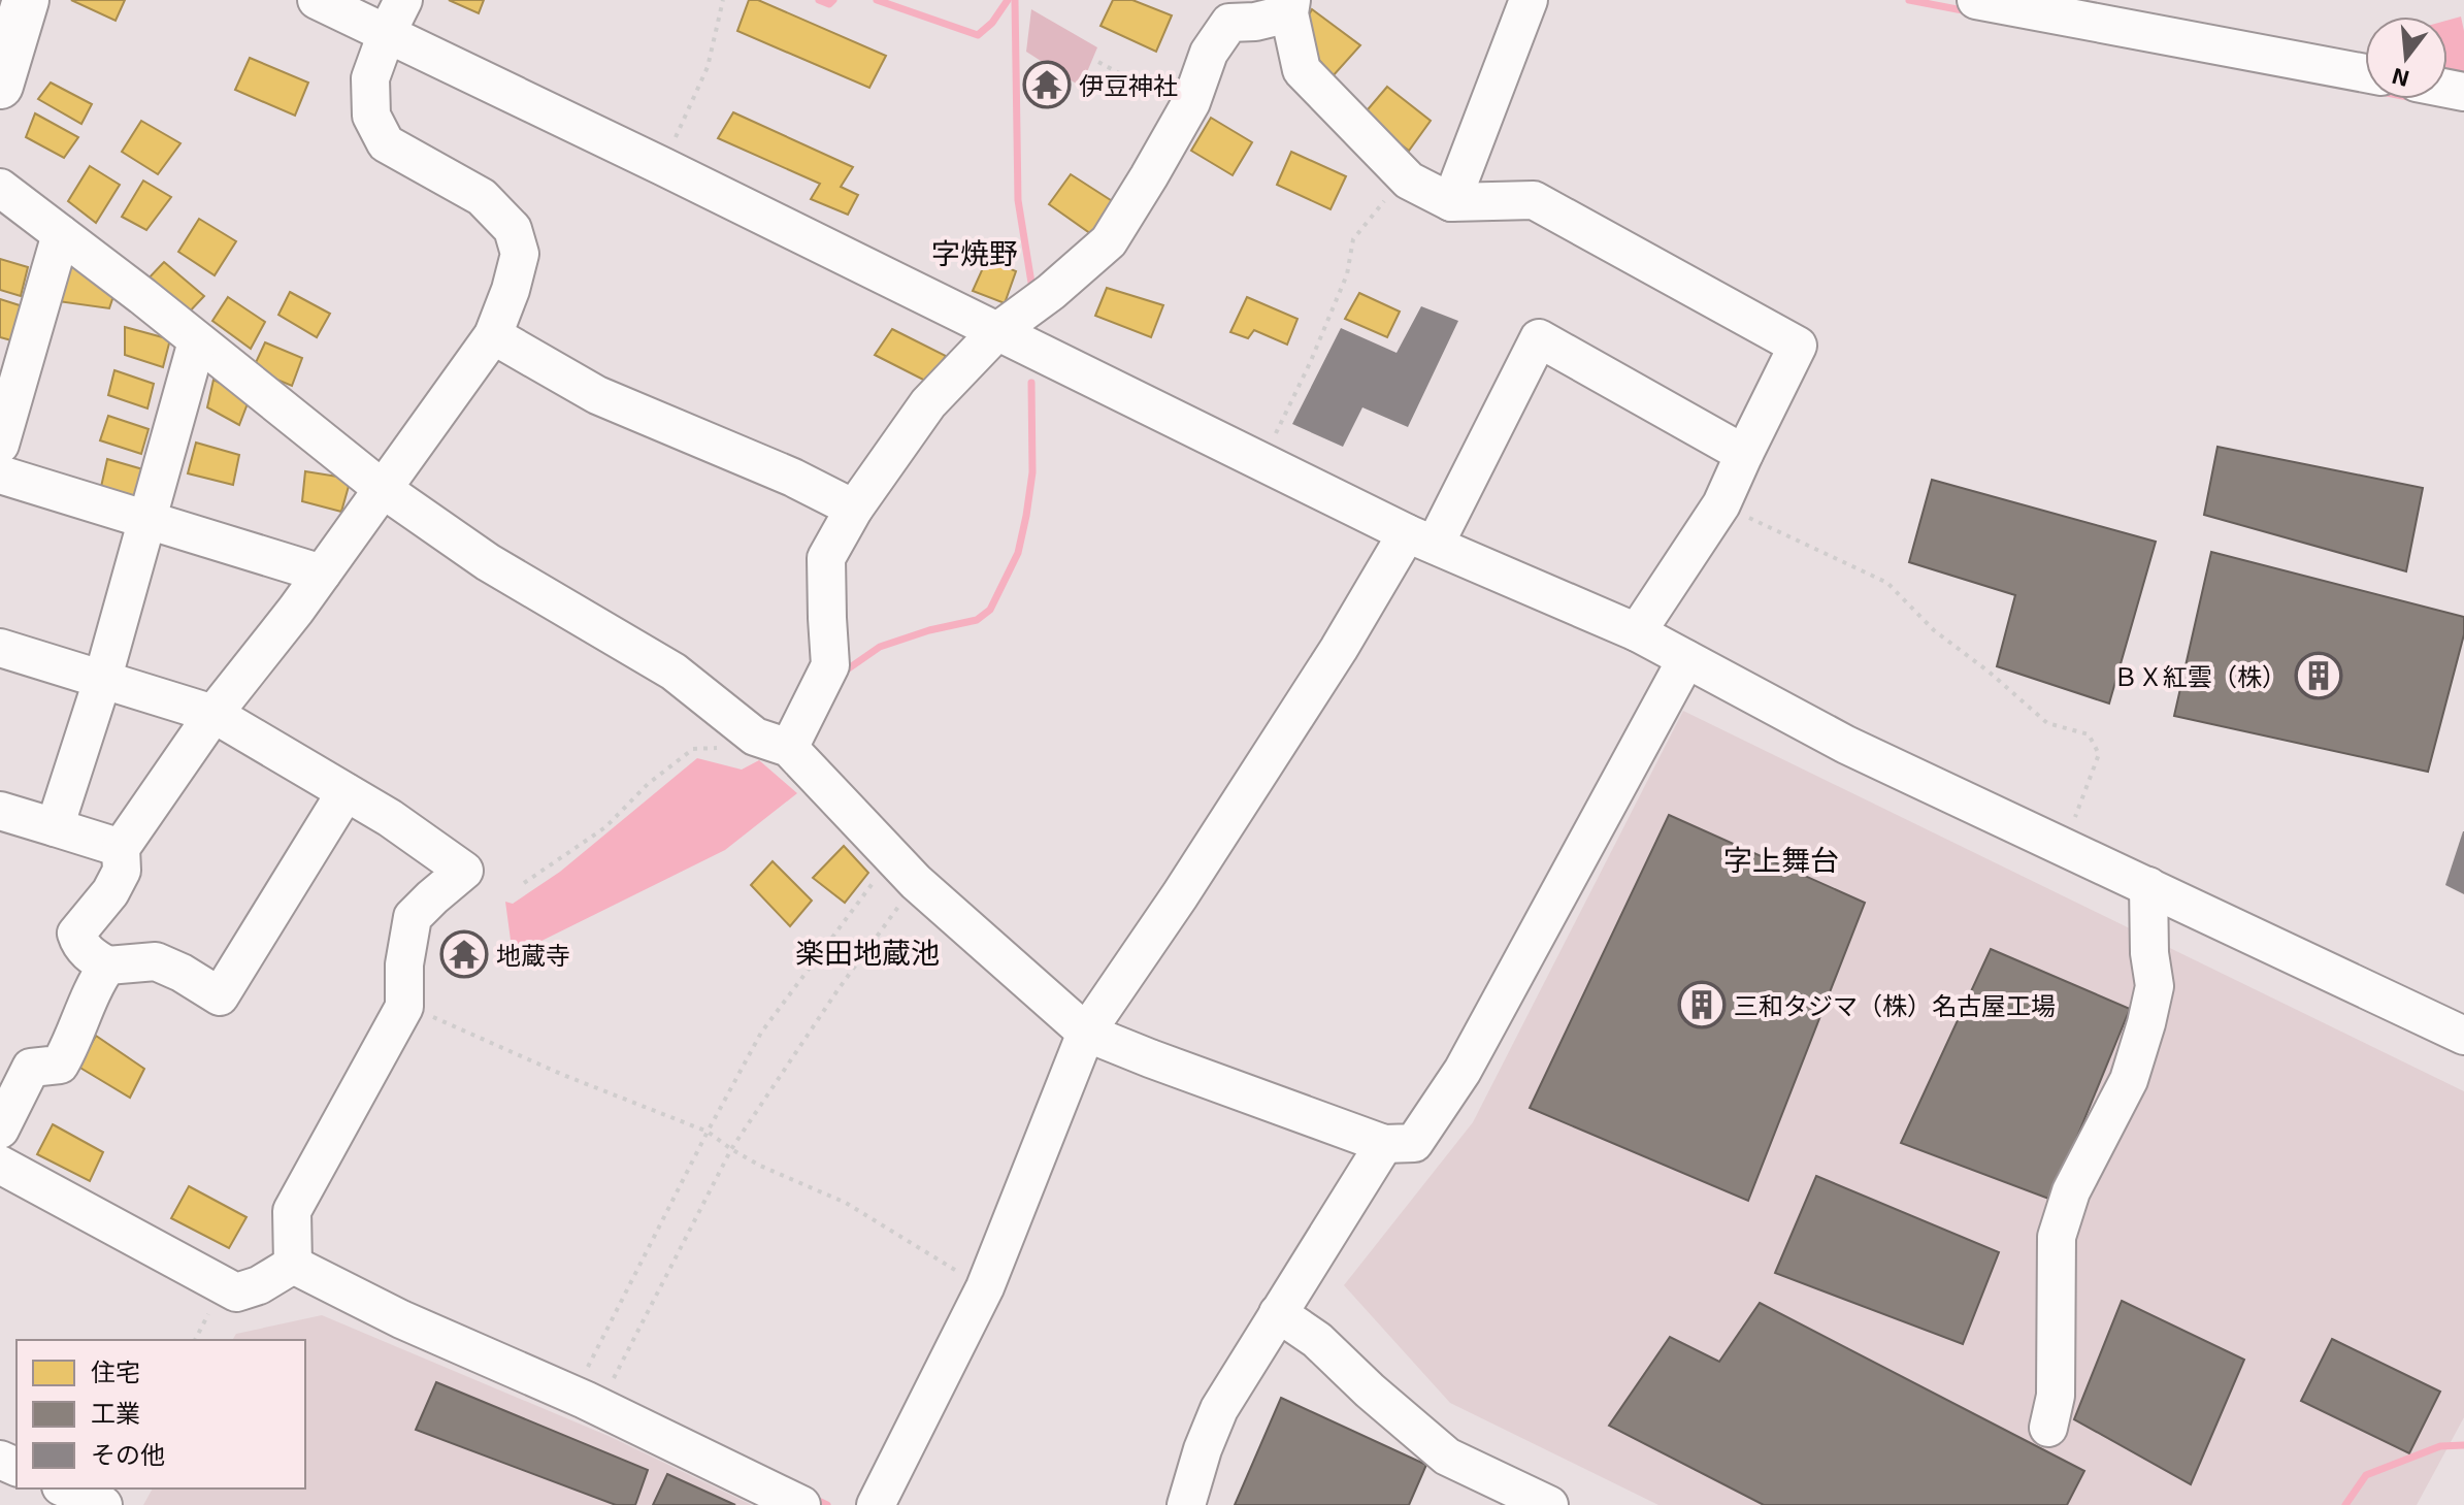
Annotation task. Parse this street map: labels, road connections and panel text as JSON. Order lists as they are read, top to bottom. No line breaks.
{"districts":["字焼野","字上舞台","楽田地蔵池"],"places":{"temple":["伊豆神社","地蔵寺"],"building":["ＢＸ紅雲（株）","三和タジマ（株）名古屋工場"]},"legend":["住宅","工業","その他"],"north":"bottom"}
